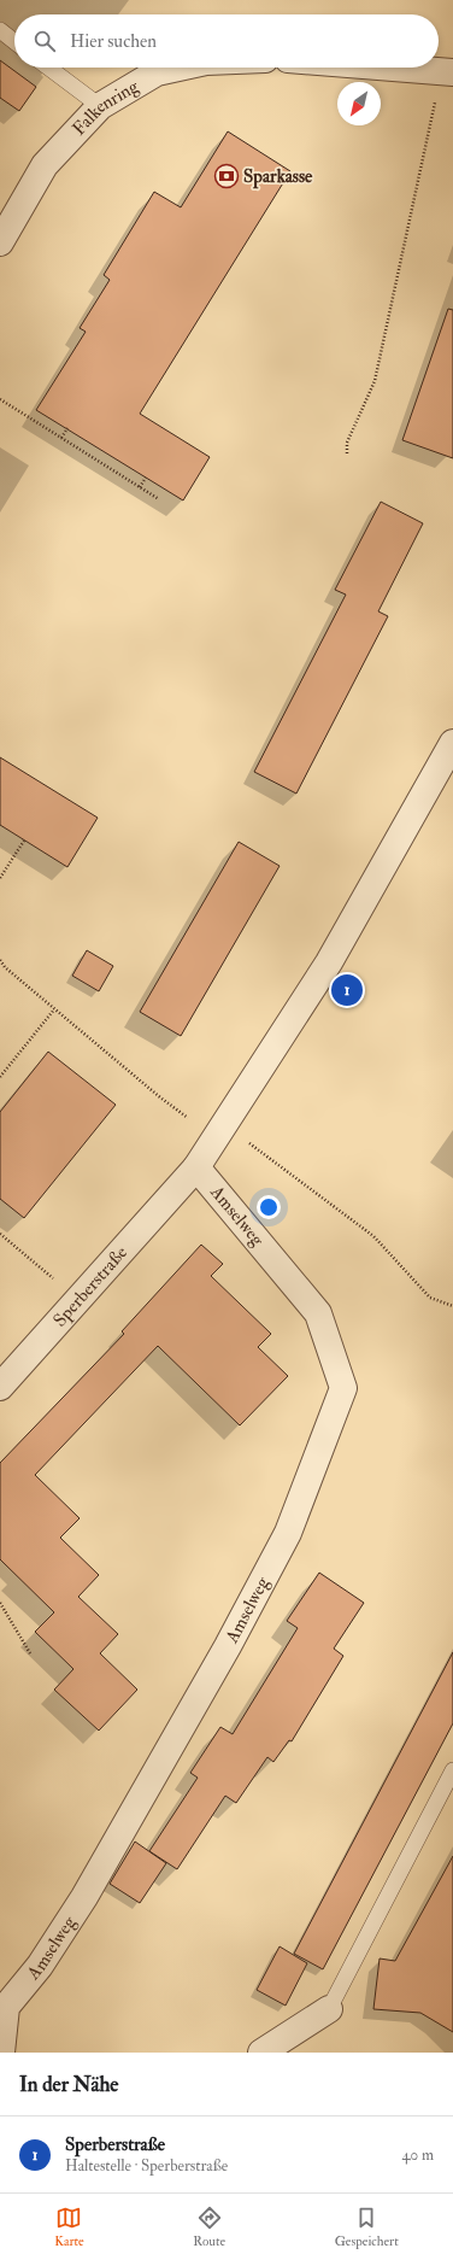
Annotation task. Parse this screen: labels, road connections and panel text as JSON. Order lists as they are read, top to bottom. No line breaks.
{"streets":{"street":["Falkenring","Amselweg","Sperberstraße"]},"crossings":[["Amselweg","Sperberstraße"]],"places":{"bank":["Sparkasse"]},"north":"bottom left","page":{"search":"Hier suchen","pins":"1","heading":"In der Nähe","list":[{"mark":"1","name":"Sperberstraße","note":"Haltestelle · Sperberstraße","value":"40 m"}],"nav":["Karte","Route","Gespeichert"]}}
